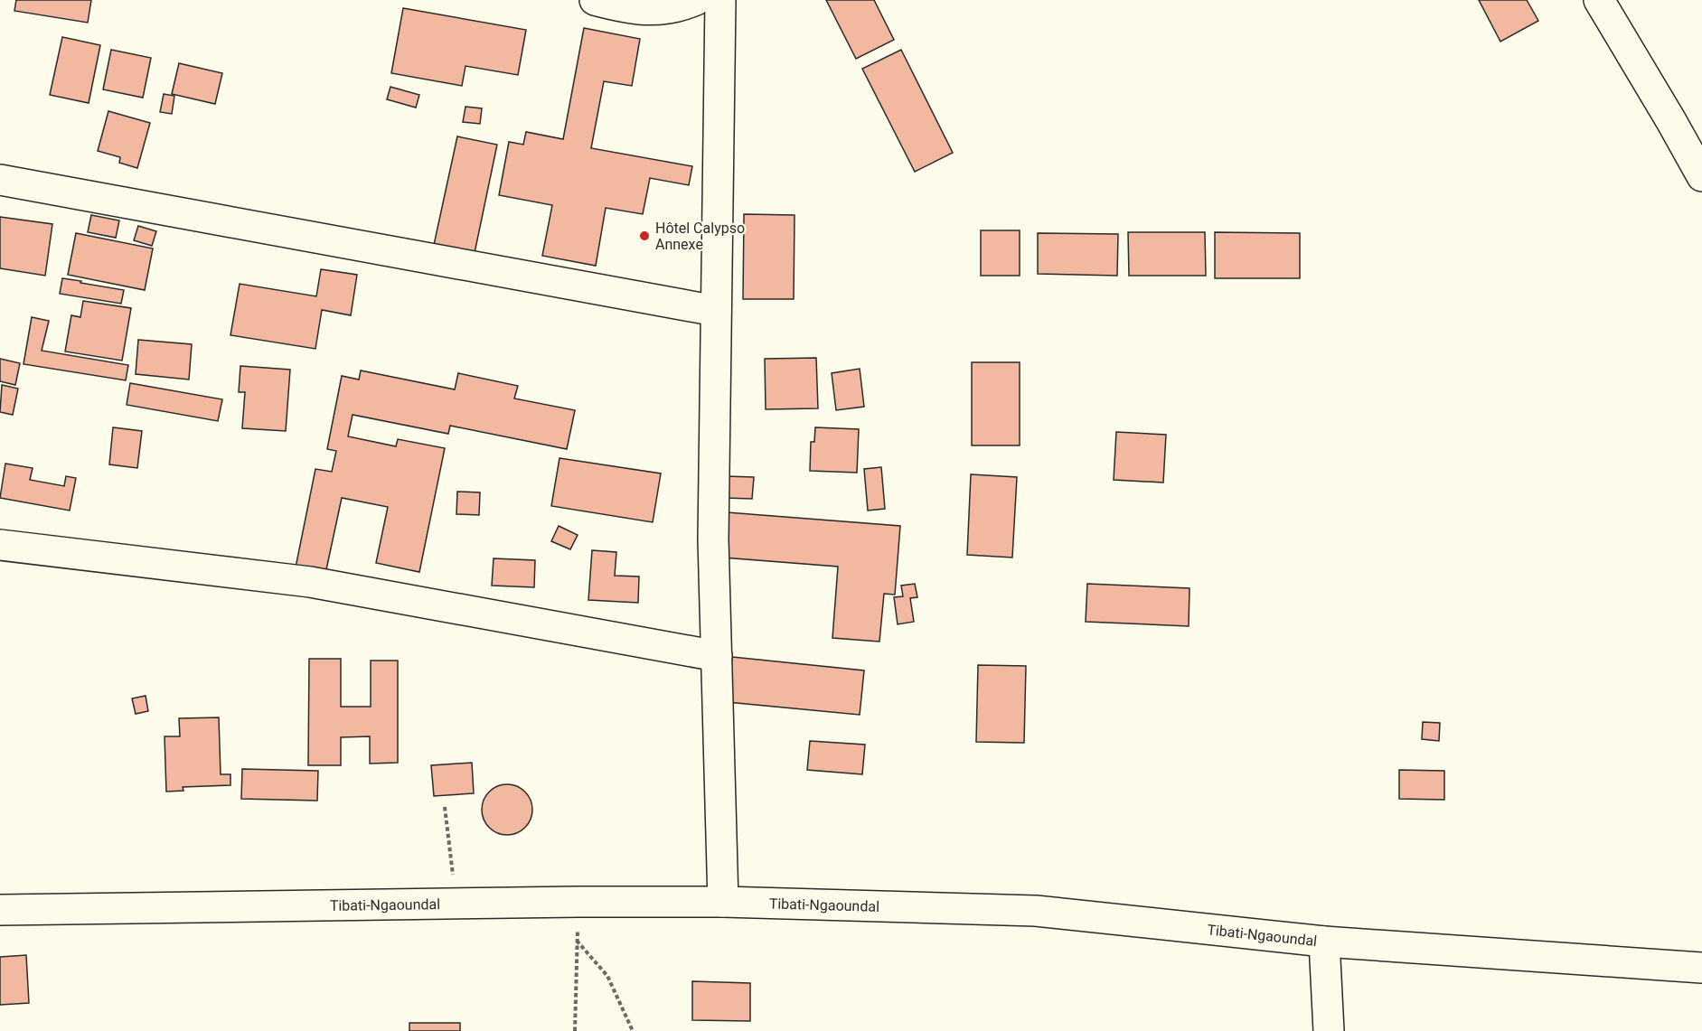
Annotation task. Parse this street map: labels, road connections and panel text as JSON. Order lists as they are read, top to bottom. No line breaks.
{"streets":{"main road":["Tibati-Ngaoundal"]},"places":["Hôtel Calypso Annexe"]}
